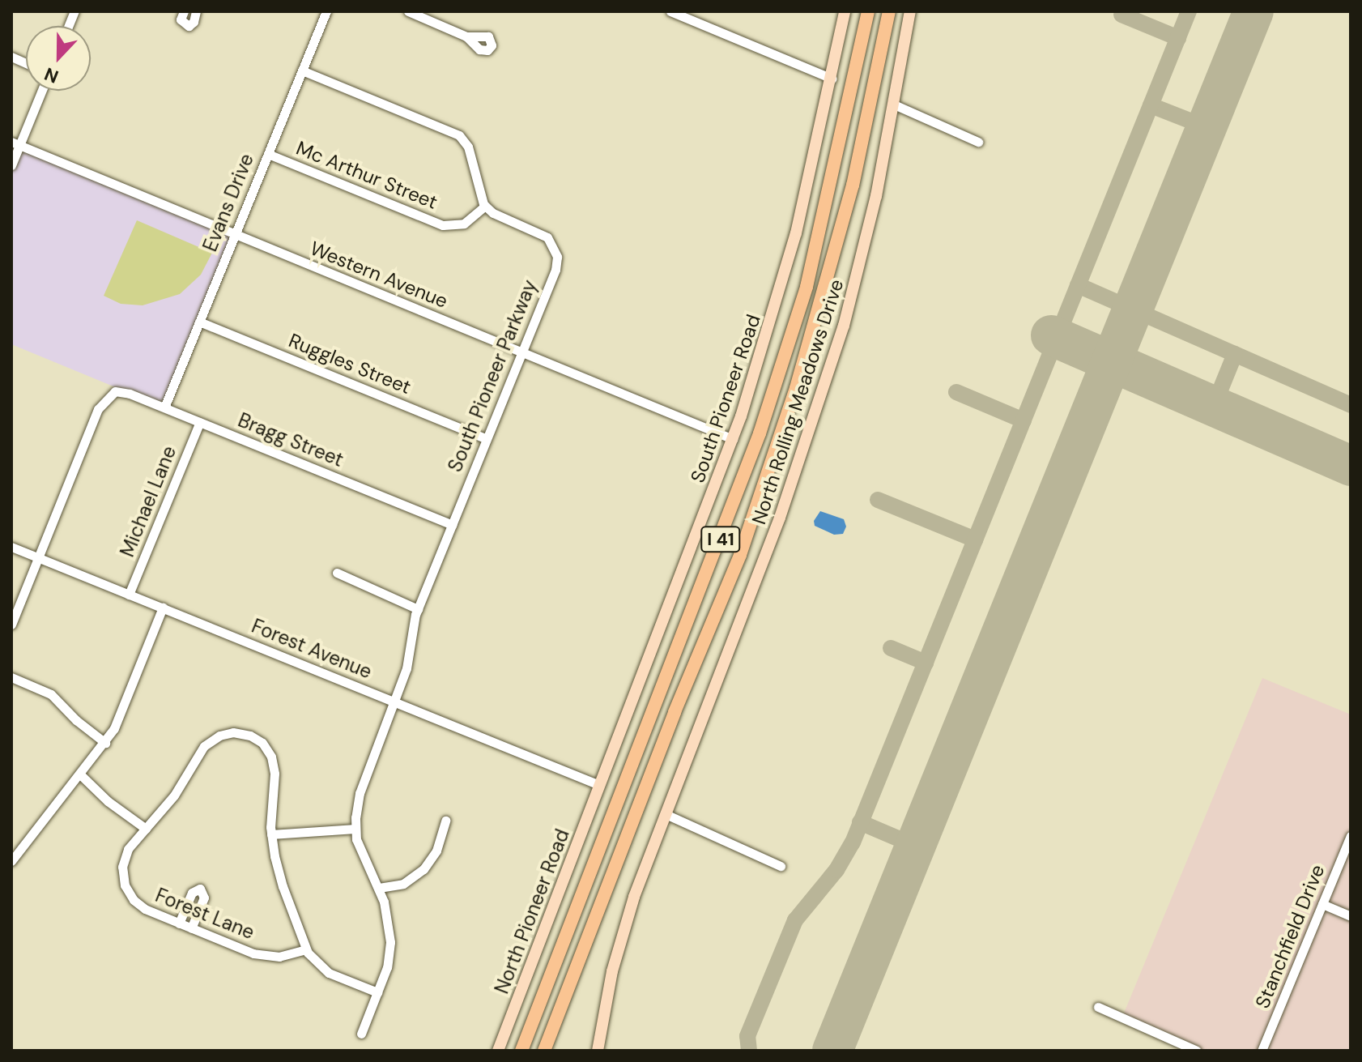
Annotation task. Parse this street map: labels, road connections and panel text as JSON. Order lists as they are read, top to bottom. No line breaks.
{"streets":{"highway":["I 41"],"main road":["South Pioneer Road","North Rolling Meadows Drive","North Pioneer Road"],"street":["Mc Arthur Street","Evans Drive","Western Avenue","Ruggles Street","South Pioneer Parkway","Bragg Street","Michael Lane","Forest Avenue","Forest Lane","Stanchfield Drive"]},"crossings":[["Mc Arthur Street","Evans Drive"],["Mc Arthur Street","South Pioneer Parkway"],["Evans Drive","Western Avenue"],["Evans Drive","Ruggles Street"],["Evans Drive","Bragg Street"],["Western Avenue","South Pioneer Parkway"],["Western Avenue","South Pioneer Road"],["Ruggles Street","South Pioneer Parkway"],["South Pioneer Parkway","Bragg Street"],["South Pioneer Parkway","Forest Avenue"],["South Pioneer Road","Forest Avenue"],["South Pioneer Road","North Pioneer Road"],["Bragg Street","Michael Lane"],["Bragg Street","Forest Avenue"],["Michael Lane","Forest Avenue"],["Forest Avenue","North Pioneer Road"]],"north":"bottom"}
